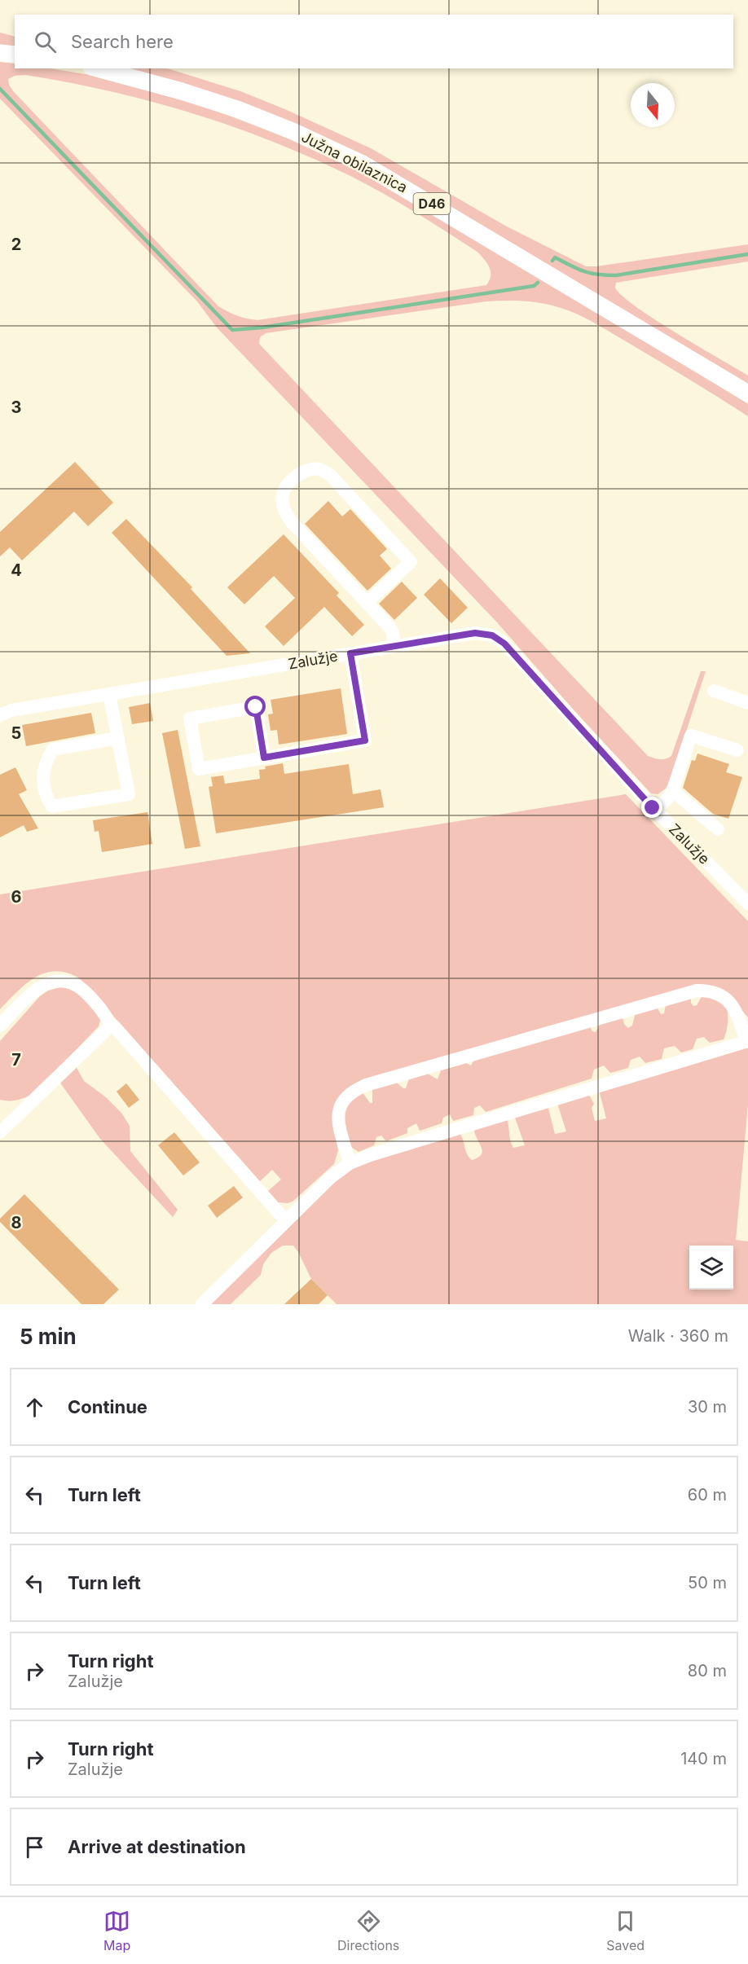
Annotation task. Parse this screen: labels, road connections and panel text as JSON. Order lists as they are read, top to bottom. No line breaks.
{"streets":{"main road":["Južna obilaznica","D46"],"street":["Zalužje"]},"north":"bottom","page":{"search":"Search here","heading":["5 min","Walk · 360 m"],"list":[["Continue","30 m"],["Turn left","60 m"],["Turn left","50 m"],["Turn right","Zalužje","80 m"],["Turn right","Zalužje","140 m"],"Arrive at destination"],"nav":["Map","Directions","Saved"]},"grid":{"rows":["2","3","4","5","6","7","8"]}}
